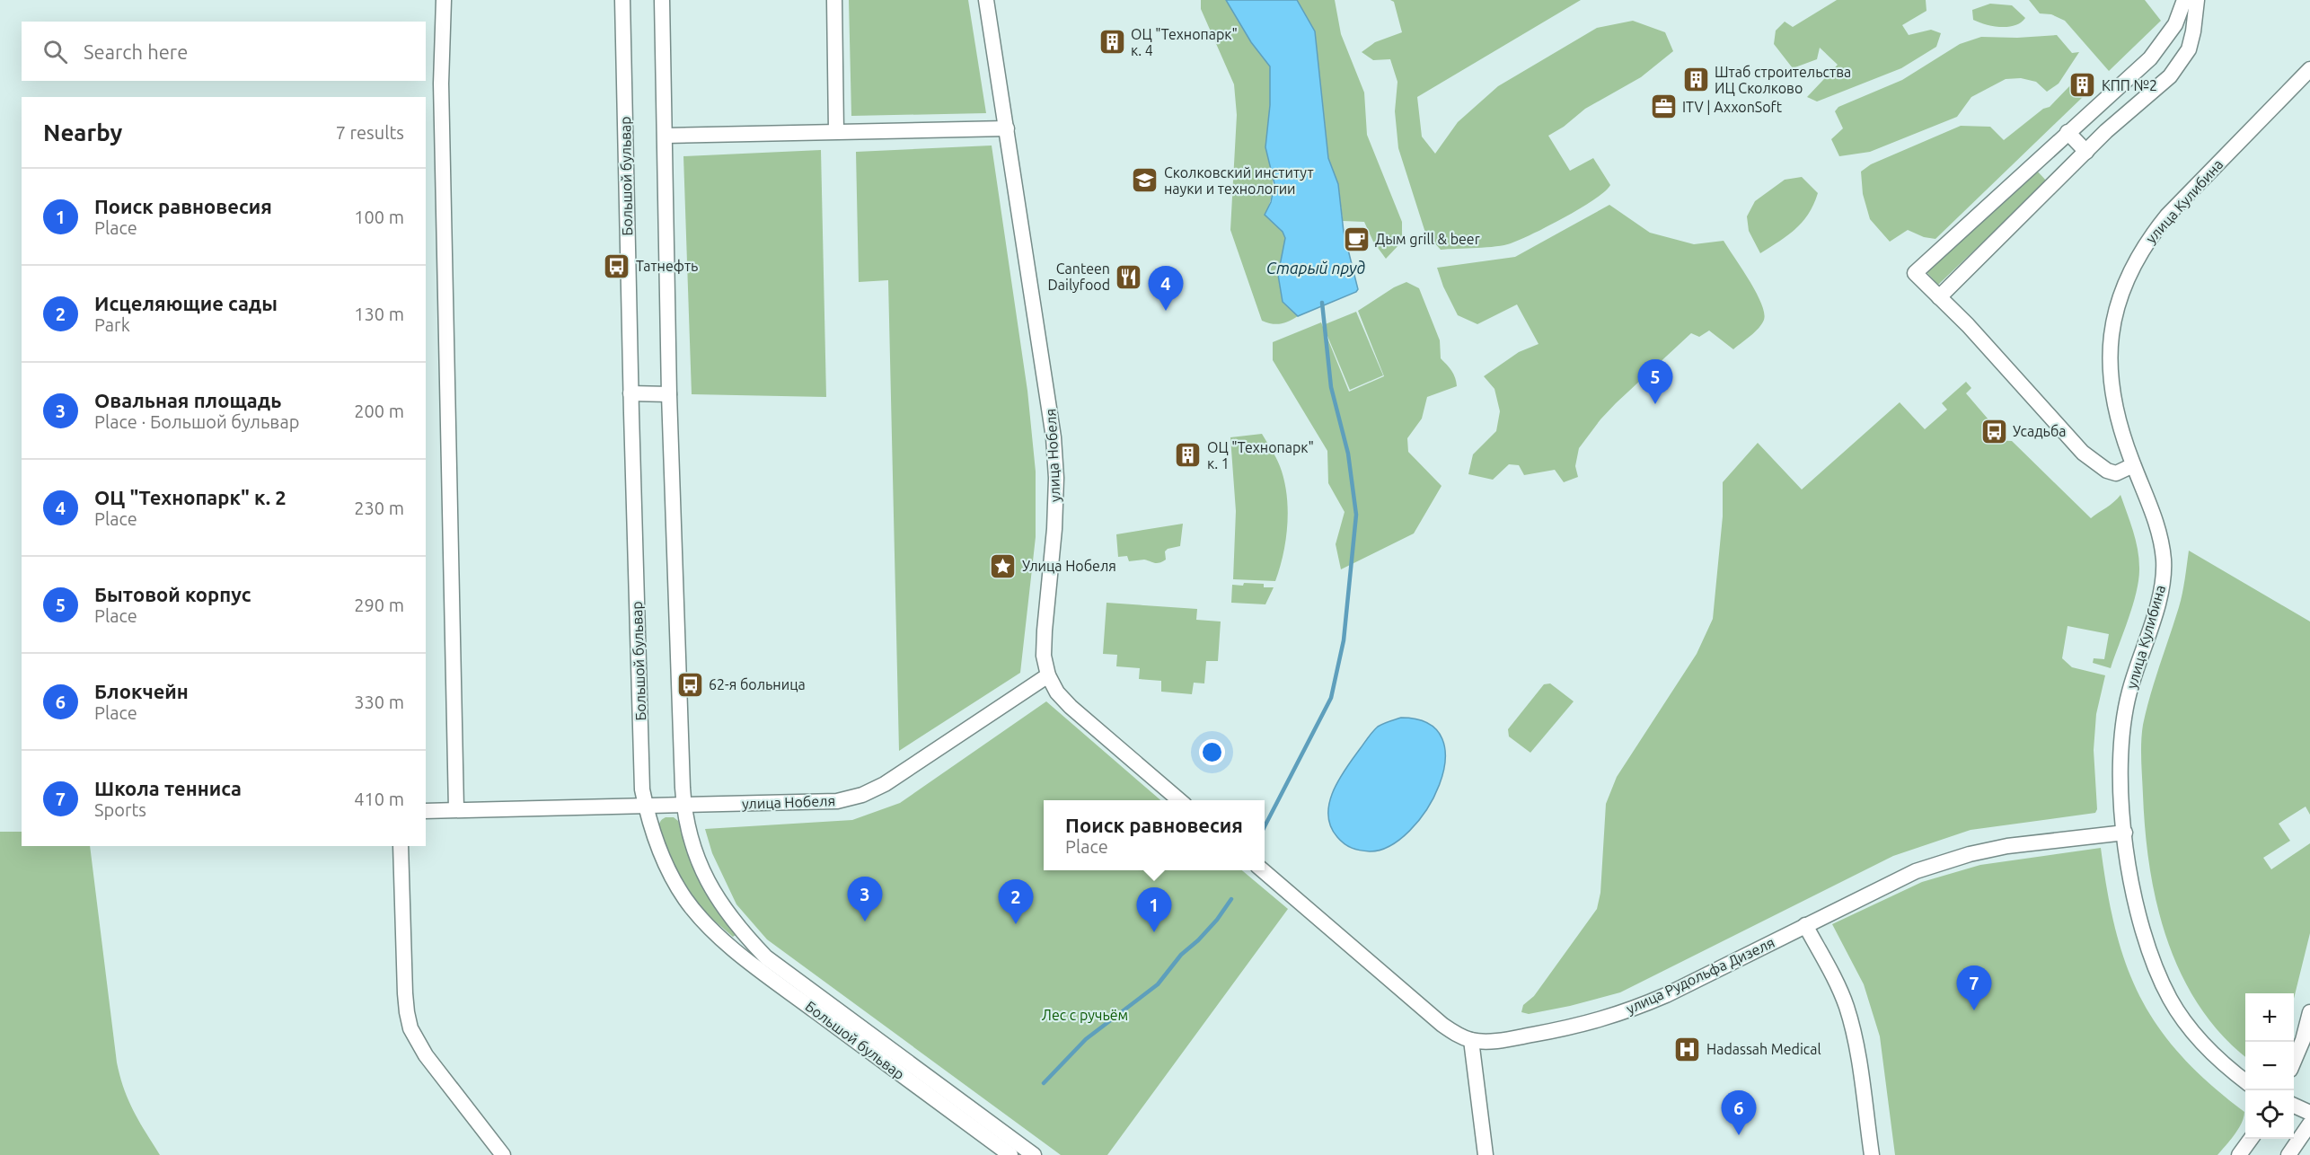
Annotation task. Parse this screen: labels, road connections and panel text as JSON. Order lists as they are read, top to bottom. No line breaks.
{"streets":{"street":["Большой бульвар","улица Кулибина","улица Нобеля","улица Рудольфа Дизеля"]},"crossings":[["Большой бульвар","улица Нобеля"],["улица Кулибина","улица Рудольфа Дизеля"]],"water":["Старый пруд"],"parks":["Лес с ручьём"],"places":{"building":["ОЦ \"Технопарк\" к. 4","Штаб строительства ИЦ Сколково","КПП №2","ОЦ \"Технопарк\" к. 1"],"office":["ITV | AxxonSoft"],"school or university":["Сколковский институт науки и технологии"],"cafe":["Дым grill & beer"],"bus stop":["Татнефть","Усадьба","62-я больница"],"restaurant":["Canteen Dailyfood"],"place":["Улица Нобеля"],"hospital":["Hadassah Medical"]},"page":{"search":"Search here","heading":["Nearby","7 results"],"list":[{"mark":"1","name":"Поиск равновесия","note":"Place","value":"100 m"},{"mark":"2","name":"Исцеляющие сады","note":"Park","value":"130 m"},{"mark":"3","name":"Овальная площадь","note":"Place · Большой бульвар","value":"200 m"},{"mark":"4","name":"ОЦ \"Технопарк\" к. 2","note":"Place","value":"230 m"},{"mark":"5","name":"Бытовой корпус","note":"Place","value":"290 m"},{"mark":"6","name":"Блокчейн","note":"Place","value":"330 m"},{"mark":"7","name":"Школа тенниса","note":"Sports","value":"410 m"}],"pins":["4","5","3","2","1","7","6"],"popup":["Поиск равновесия","Place"],"map_buttons":["+","−"]}}
